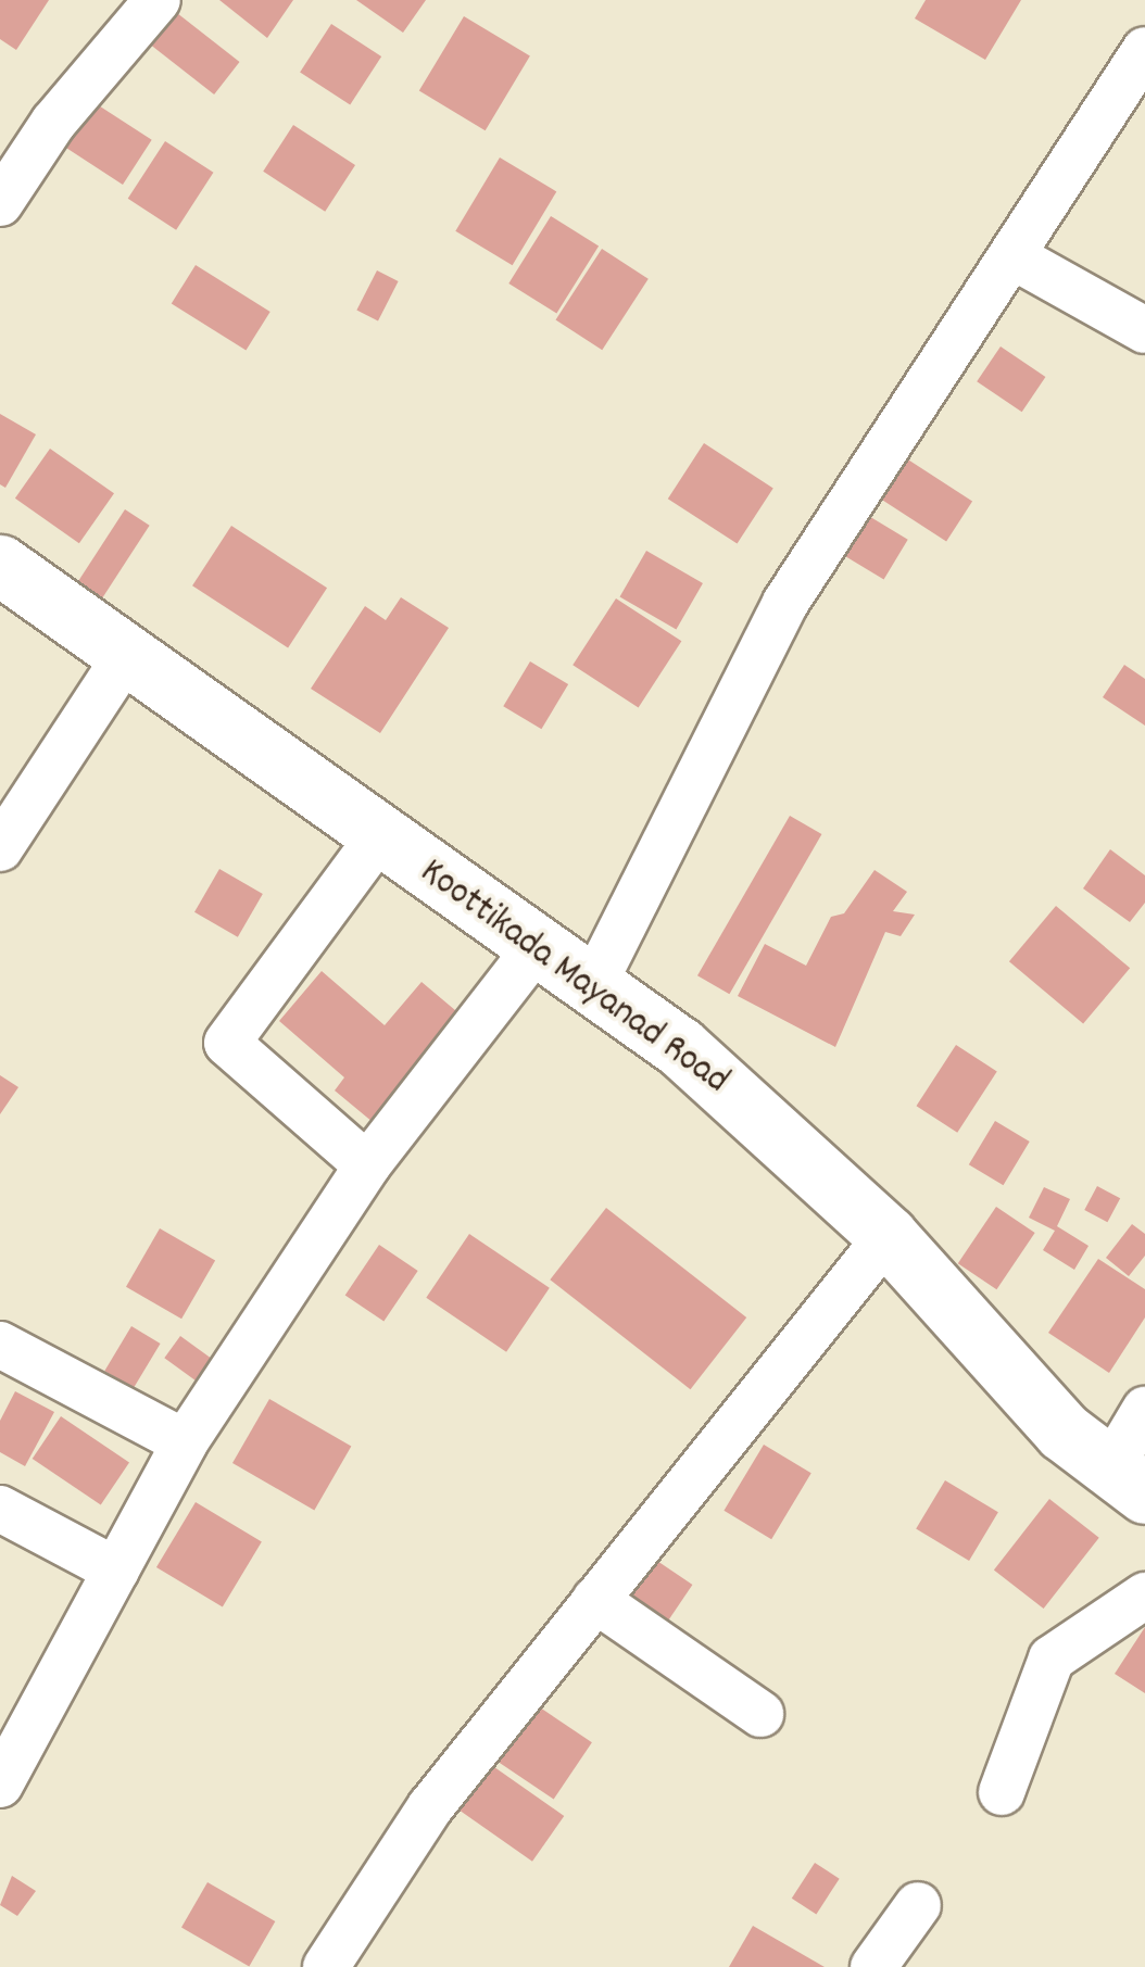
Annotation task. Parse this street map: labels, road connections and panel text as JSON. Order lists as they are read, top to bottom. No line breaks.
{"streets":{"main road":["Koottikada Mayanad Road"]}}
